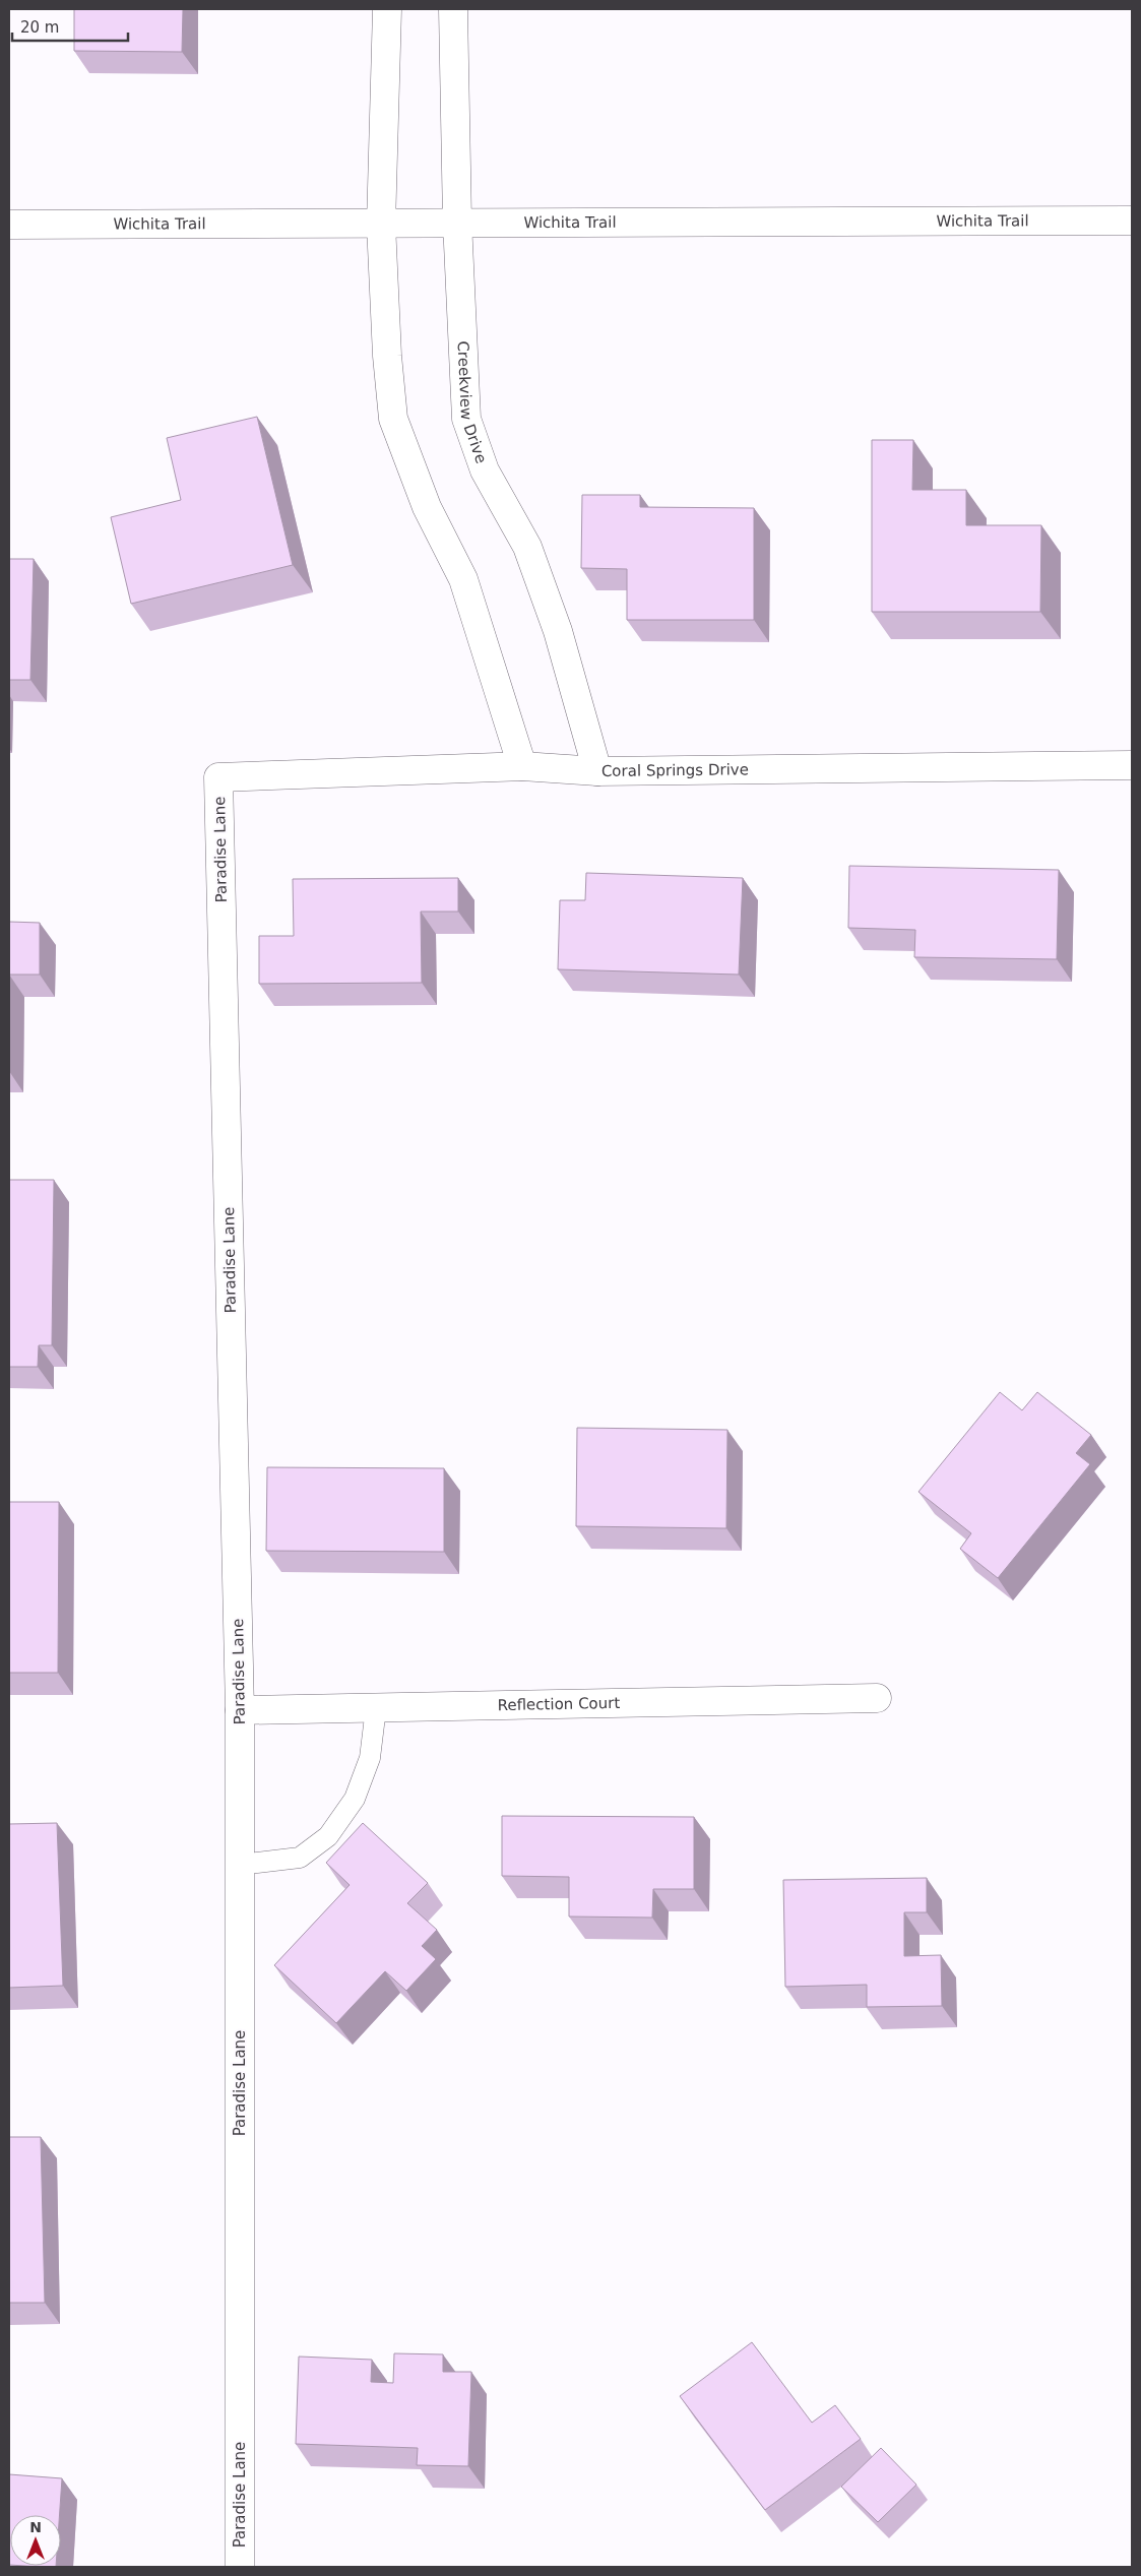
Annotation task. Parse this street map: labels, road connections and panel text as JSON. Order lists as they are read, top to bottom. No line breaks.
{"streets":{"street":["Wichita Trail","Creekview Drive","Coral Springs Drive","Paradise Lane","Reflection Court"]},"crossings":[["Wichita Trail","Creekview Drive"],["Creekview Drive","Coral Springs Drive"],["Coral Springs Drive","Paradise Lane"],["Paradise Lane","Reflection Court"]],"scale_bar":"20 m","north":"top"}
